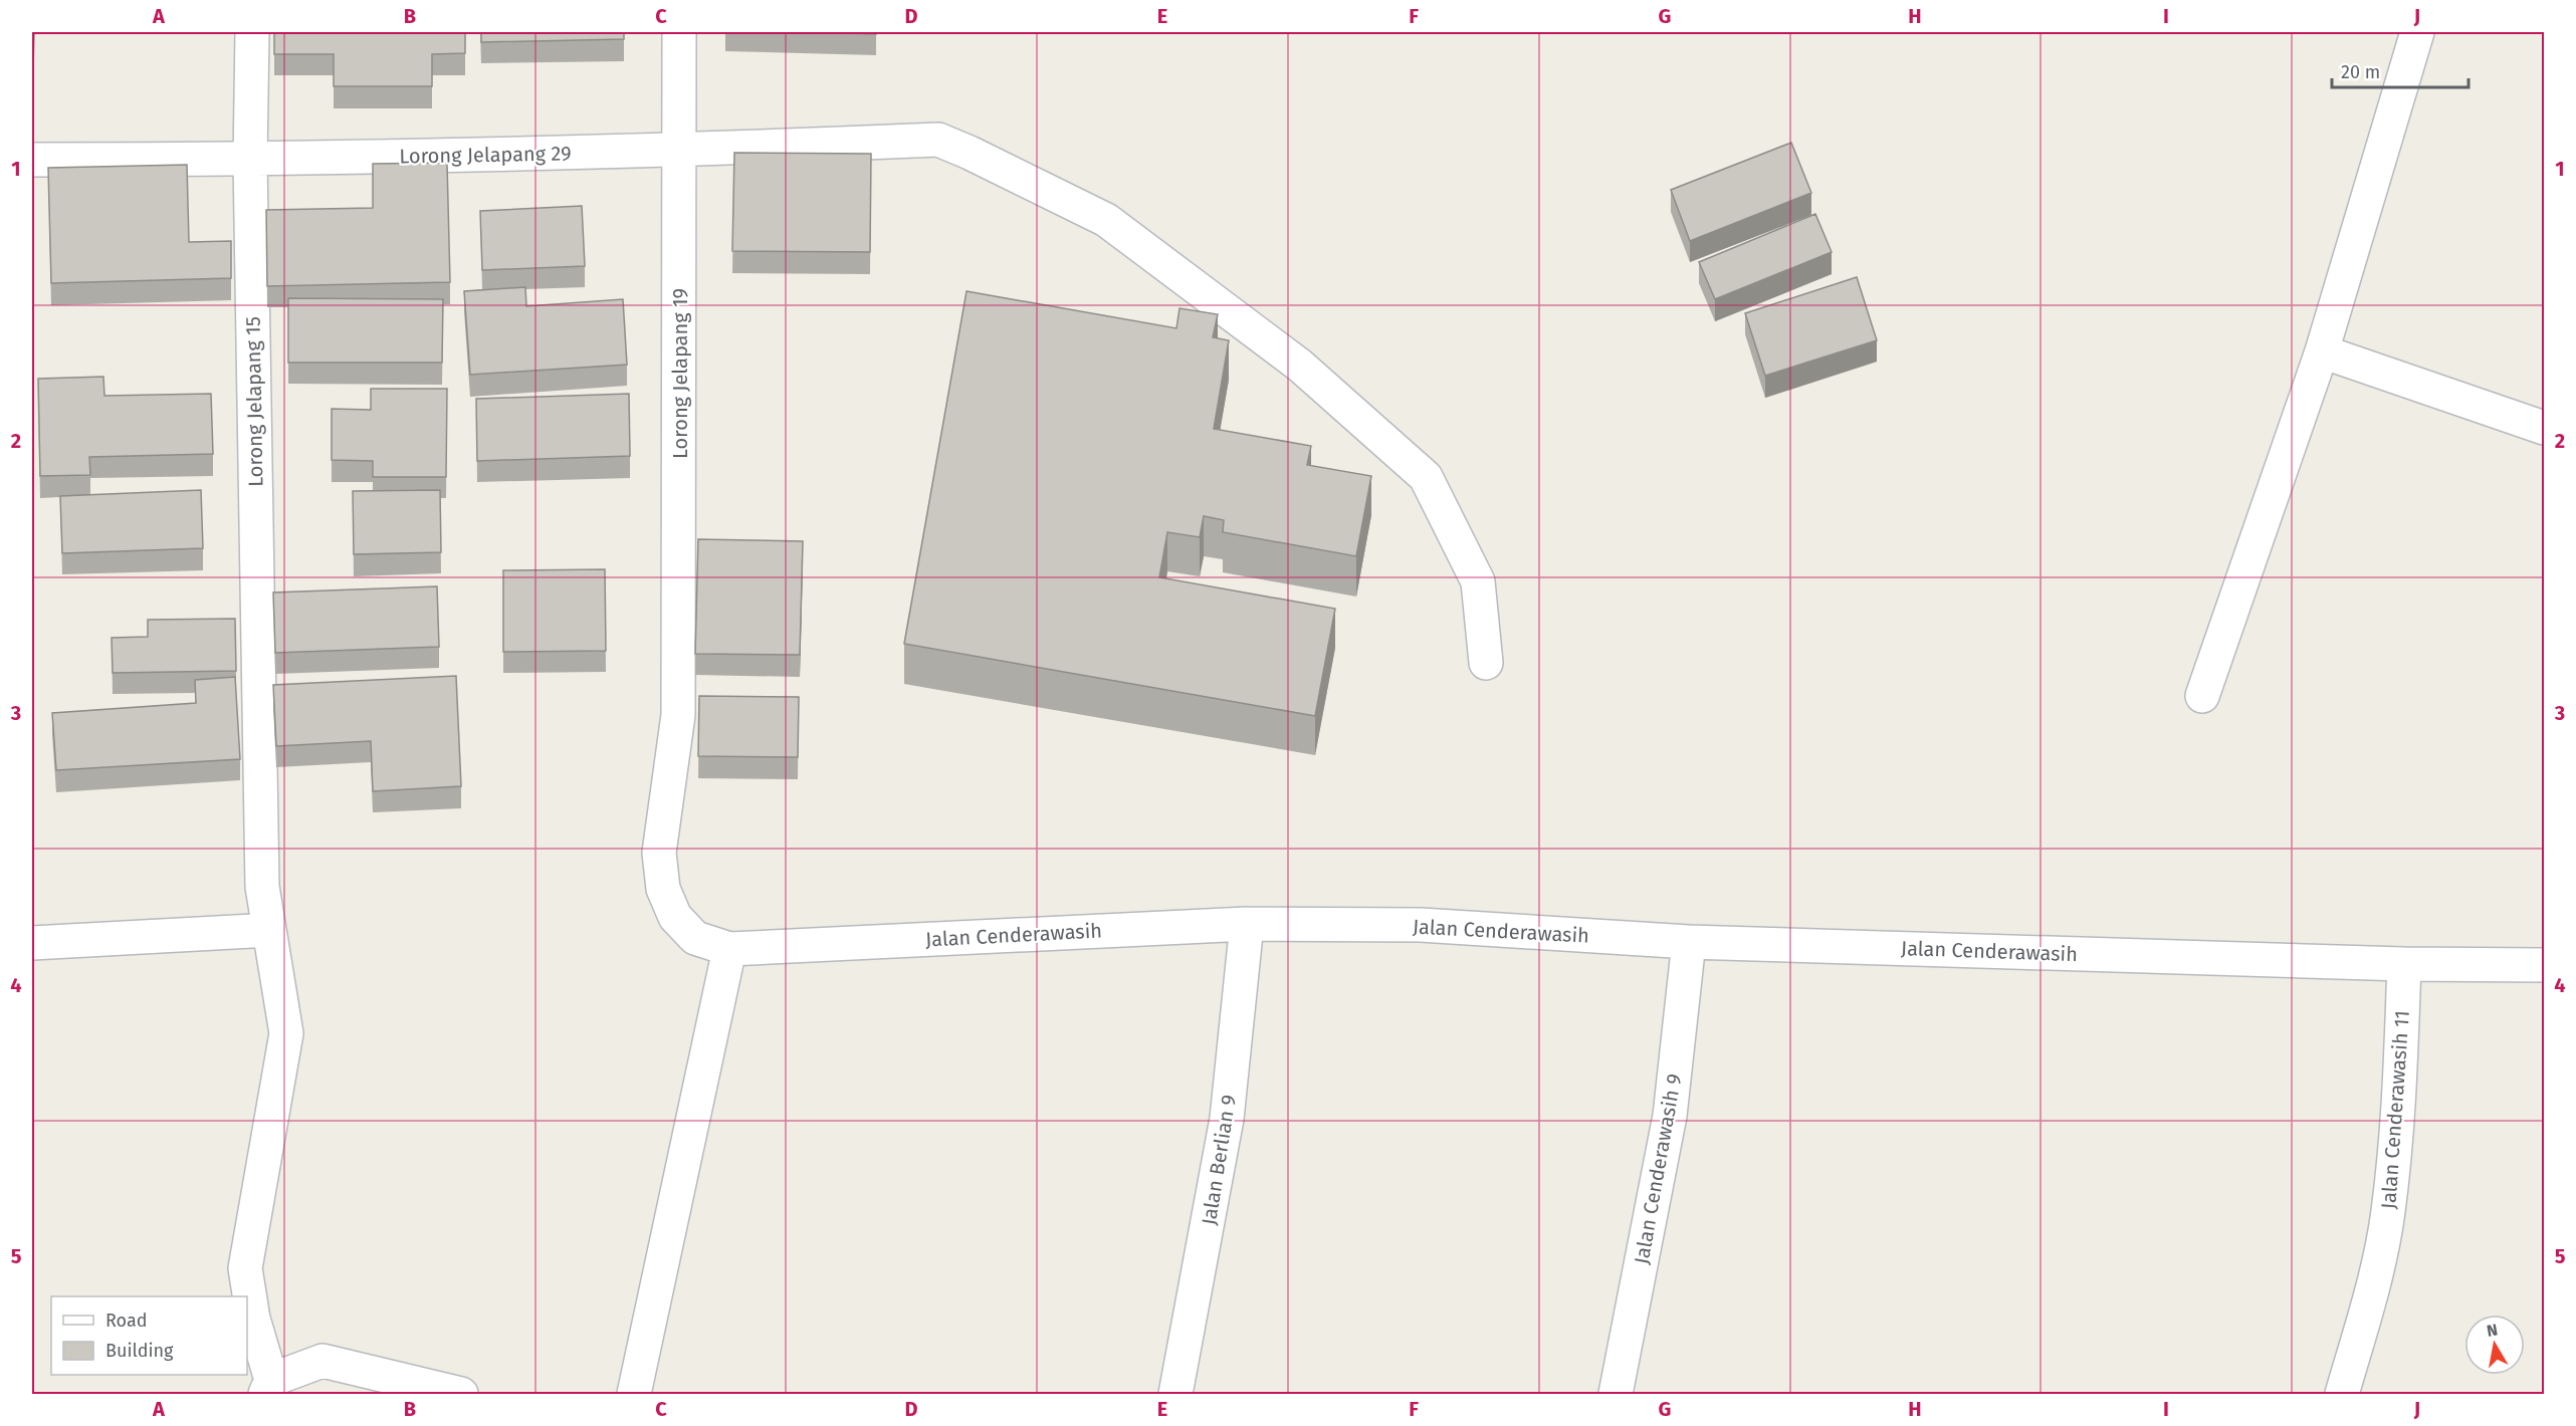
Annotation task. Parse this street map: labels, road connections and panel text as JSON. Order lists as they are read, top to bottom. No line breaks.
{"streets":{"street":["Lorong Jelapang 29","Lorong Jelapang 19","Lorong Jelapang 15","Jalan Cenderawasih","Jalan Cenderawasih 11","Jalan Berlian 9","Jalan Cenderawasih 9"]},"crossings":[["Lorong Jelapang 29","Lorong Jelapang 19"],["Lorong Jelapang 29","Lorong Jelapang 15"],["Lorong Jelapang 19","Jalan Cenderawasih"],["Jalan Cenderawasih","Jalan Cenderawasih 11"],["Jalan Cenderawasih","Jalan Berlian 9"],["Jalan Cenderawasih","Jalan Cenderawasih 9"]],"legend":["Road","Building"],"scale_bar":"20 m","north":"top","grid":{"columns":["A","B","C","D","E","F","G","H","I","J"],"rows":["1","2","3","4","5"]}}
